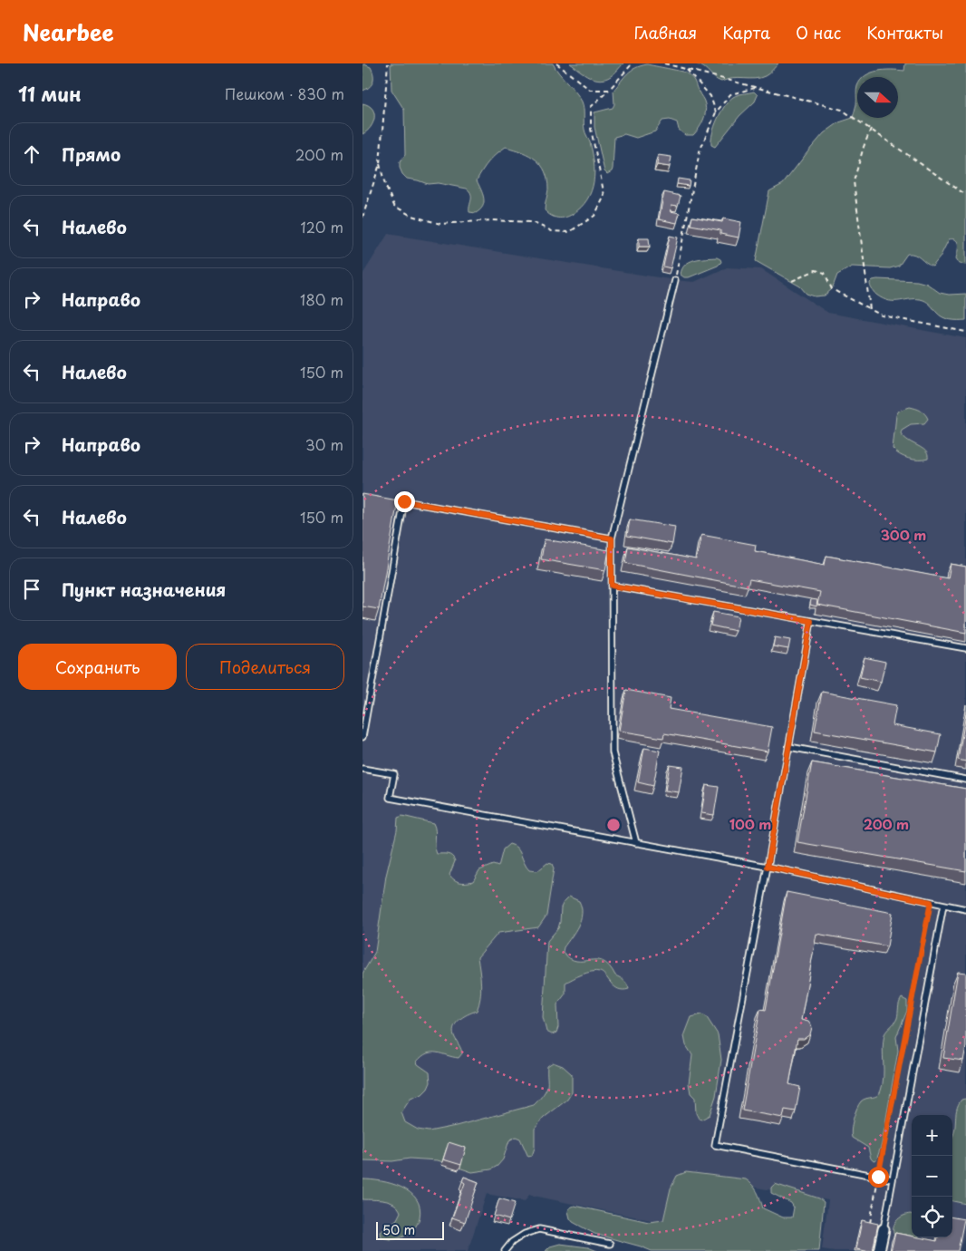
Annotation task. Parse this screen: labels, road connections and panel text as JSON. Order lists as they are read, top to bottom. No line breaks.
{"scale_bar":"50 m","north":"right","page":{"header":"Nearbee","nav":["Главная","Карта","О нас","Контакты"],"heading":["11 мин","Пешком · 830 m"],"list":[["Прямо","200 m"],["Налево","120 m"],["Направо","180 m"],["Налево","150 m"],["Направо","30 m"],["Налево","150 m"],"Пункт назначения"],"buttons":["Сохранить","Поделиться"],"map_buttons":["+","−"],"scale":"50 m"},"rings":["300 m","100 m","200 m"]}
